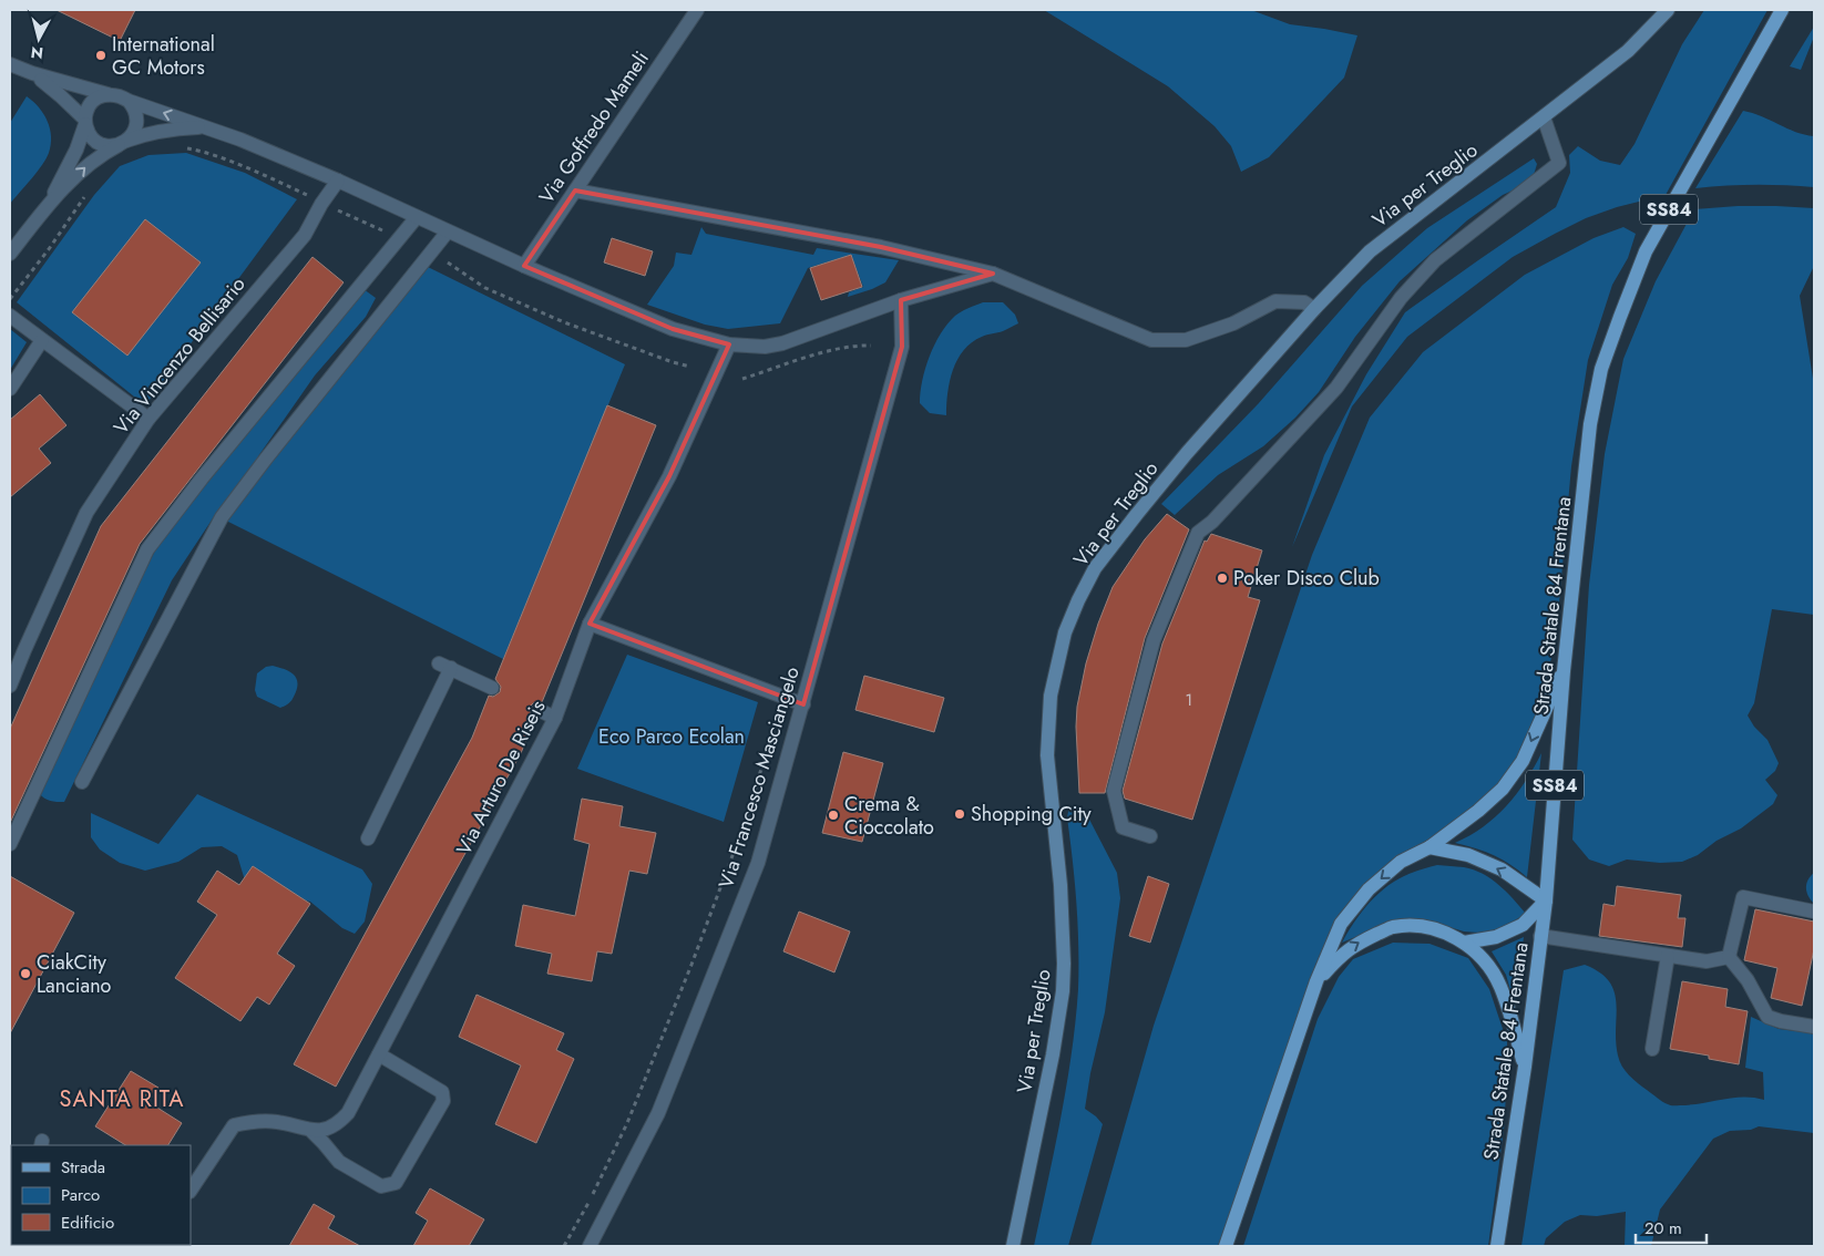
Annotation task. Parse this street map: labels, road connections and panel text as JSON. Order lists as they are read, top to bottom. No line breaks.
{"streets":{"main road":["Via per Treglio","SS84","Strada Statale 84 Frentana"],"street":["Via Goffredo Mameli","Via Vincenzo Bellisario","Via Arturo De Riseis","Via Francesco Masciangelo"]},"districts":["SANTA RITA"],"parks":["Eco Parco Ecolan"],"places":["International GC Motors","Poker Disco Club","Shopping City","Crema & Cioccolato","CiakCity Lanciano"],"house_numbers":["1"],"legend":["Strada","Parco","Edificio"],"scale_bar":"20 m","north":"bottom"}
